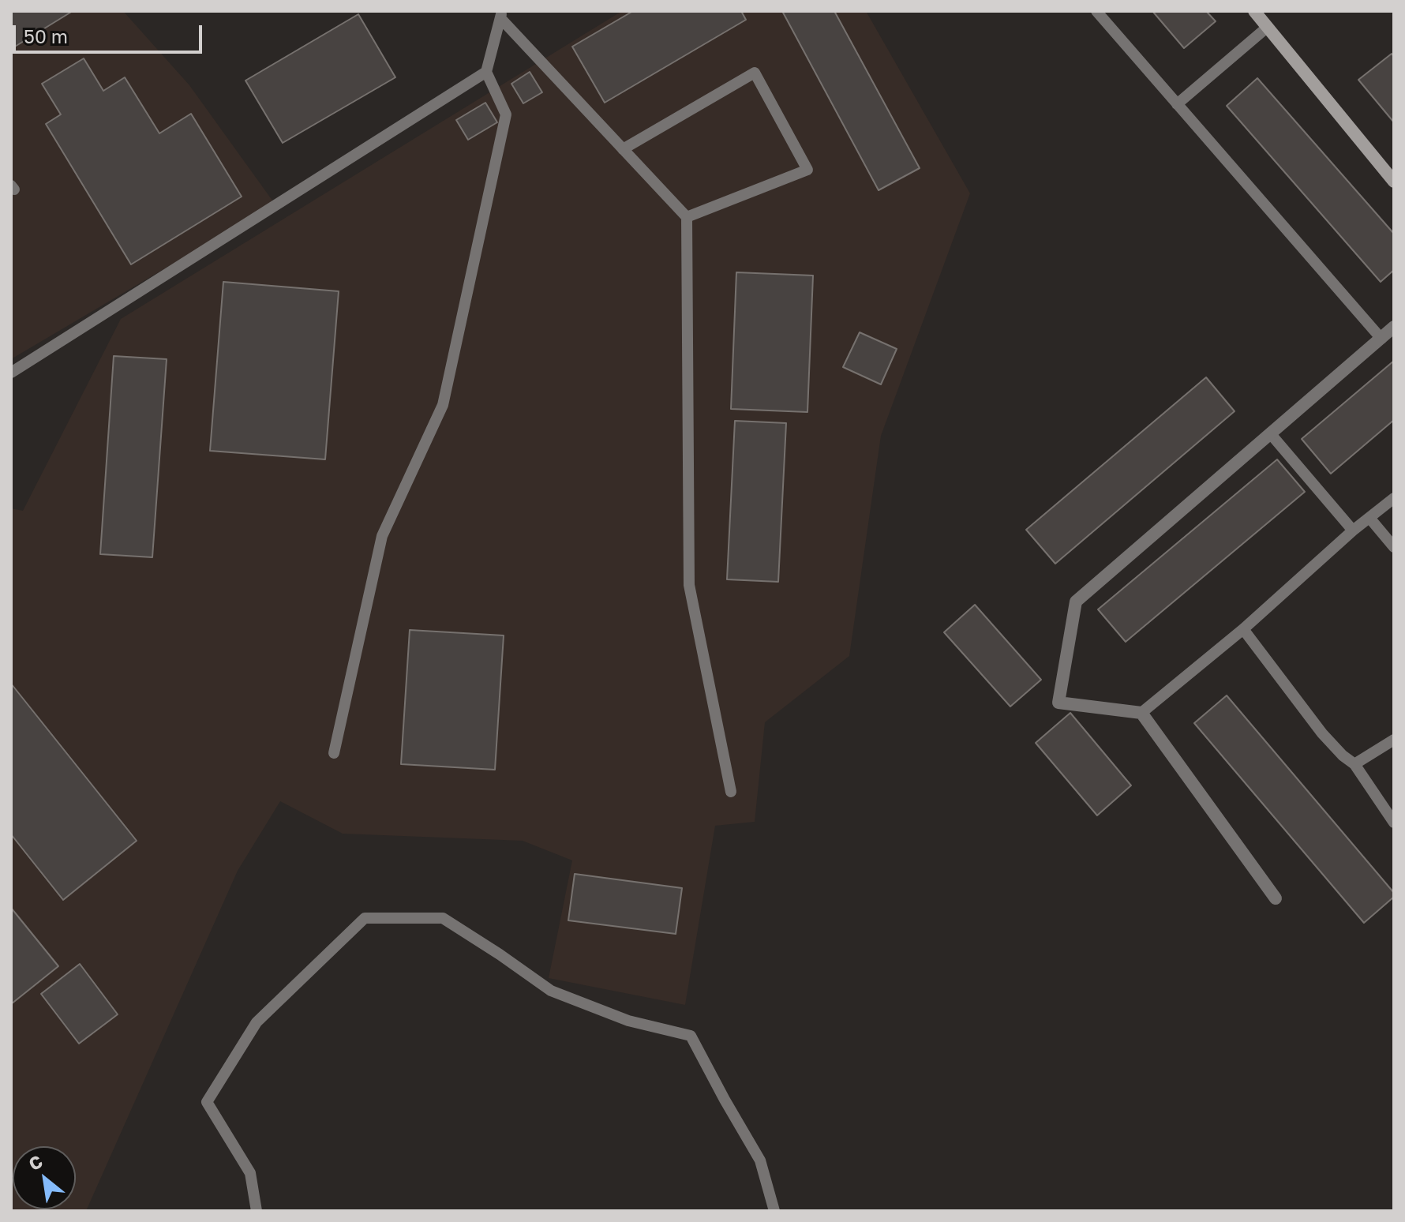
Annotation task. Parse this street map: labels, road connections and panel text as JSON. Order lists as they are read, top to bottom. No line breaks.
{"scale_bar":"50 m","north":"top left"}
